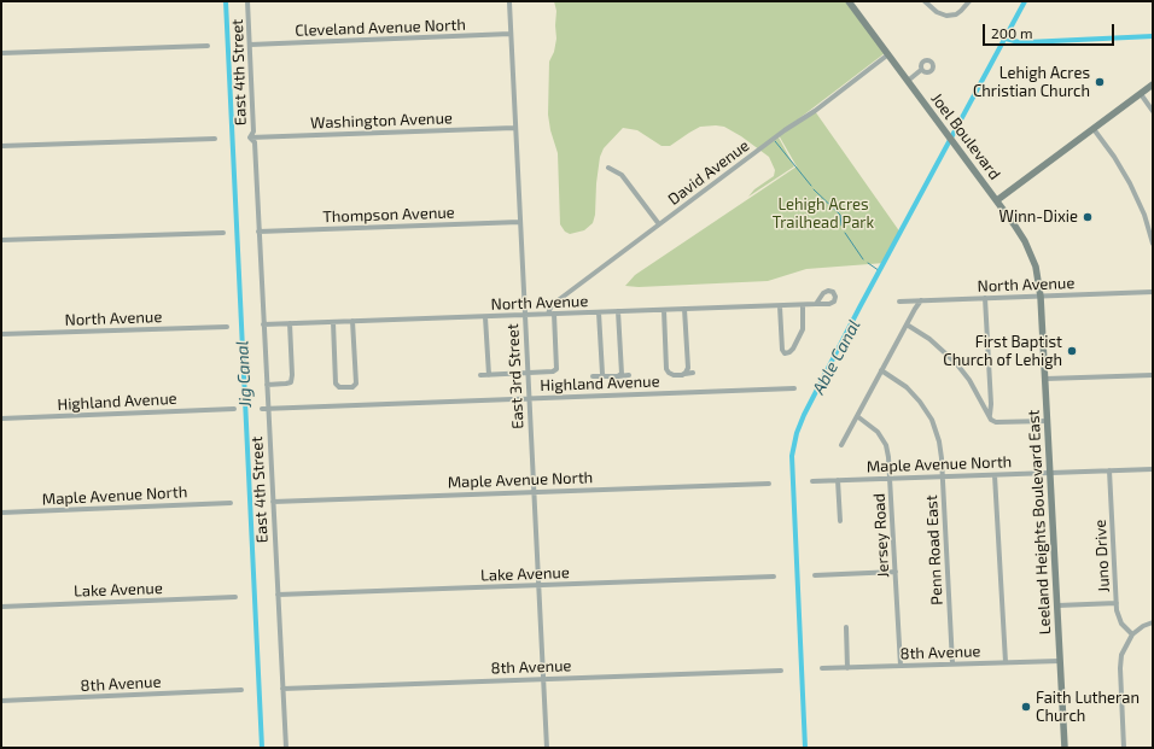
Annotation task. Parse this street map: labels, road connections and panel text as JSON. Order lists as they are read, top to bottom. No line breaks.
{"streets":{"main road":["Joel Boulevard","Leeland Heights Boulevard East"],"street":["Cleveland Avenue North","East 4th Street","Washington Avenue","David Avenue","Thompson Avenue","North Avenue","East 3rd Street","Highland Avenue","Maple Avenue North","Jersey Road","Penn Road East","Juno Drive","Lake Avenue","8th Avenue"]},"crossings":[["Cleveland Avenue North","East 4th Street"],["Cleveland Avenue North","East 3rd Street"],["East 4th Street","Washington Avenue"],["East 4th Street","Thompson Avenue"],["East 4th Street","North Avenue"],["East 4th Street","Highland Avenue"],["East 4th Street","Maple Avenue North"],["East 4th Street","Lake Avenue"],["East 4th Street","8th Avenue"],["Washington Avenue","East 3rd Street"],["Joel Boulevard","David Avenue"],["Joel Boulevard","North Avenue"],["Joel Boulevard","Leeland Heights Boulevard East"],["David Avenue","North Avenue"],["Thompson Avenue","East 3rd Street"],["North Avenue","East 3rd Street"],["North Avenue","Leeland Heights Boulevard East"],["East 3rd Street","Highland Avenue"],["East 3rd Street","Maple Avenue North"],["East 3rd Street","Lake Avenue"],["East 3rd Street","8th Avenue"],["Maple Avenue North","Leeland Heights Boulevard East"],["Maple Avenue North","Jersey Road"],["Maple Avenue North","Penn Road East"],["Maple Avenue North","Juno Drive"],["Leeland Heights Boulevard East","8th Avenue"],["Jersey Road","8th Avenue"],["Penn Road East","8th Avenue"]],"water":["Able Canal","Jig Canal"],"parks":["Lehigh Acres Trailhead Park"],"places":["Lehigh Acres Christian Church","Winn-Dixie","First Baptist Church of Lehigh","Faith Lutheran Church"],"scale_bar":"200 m"}
